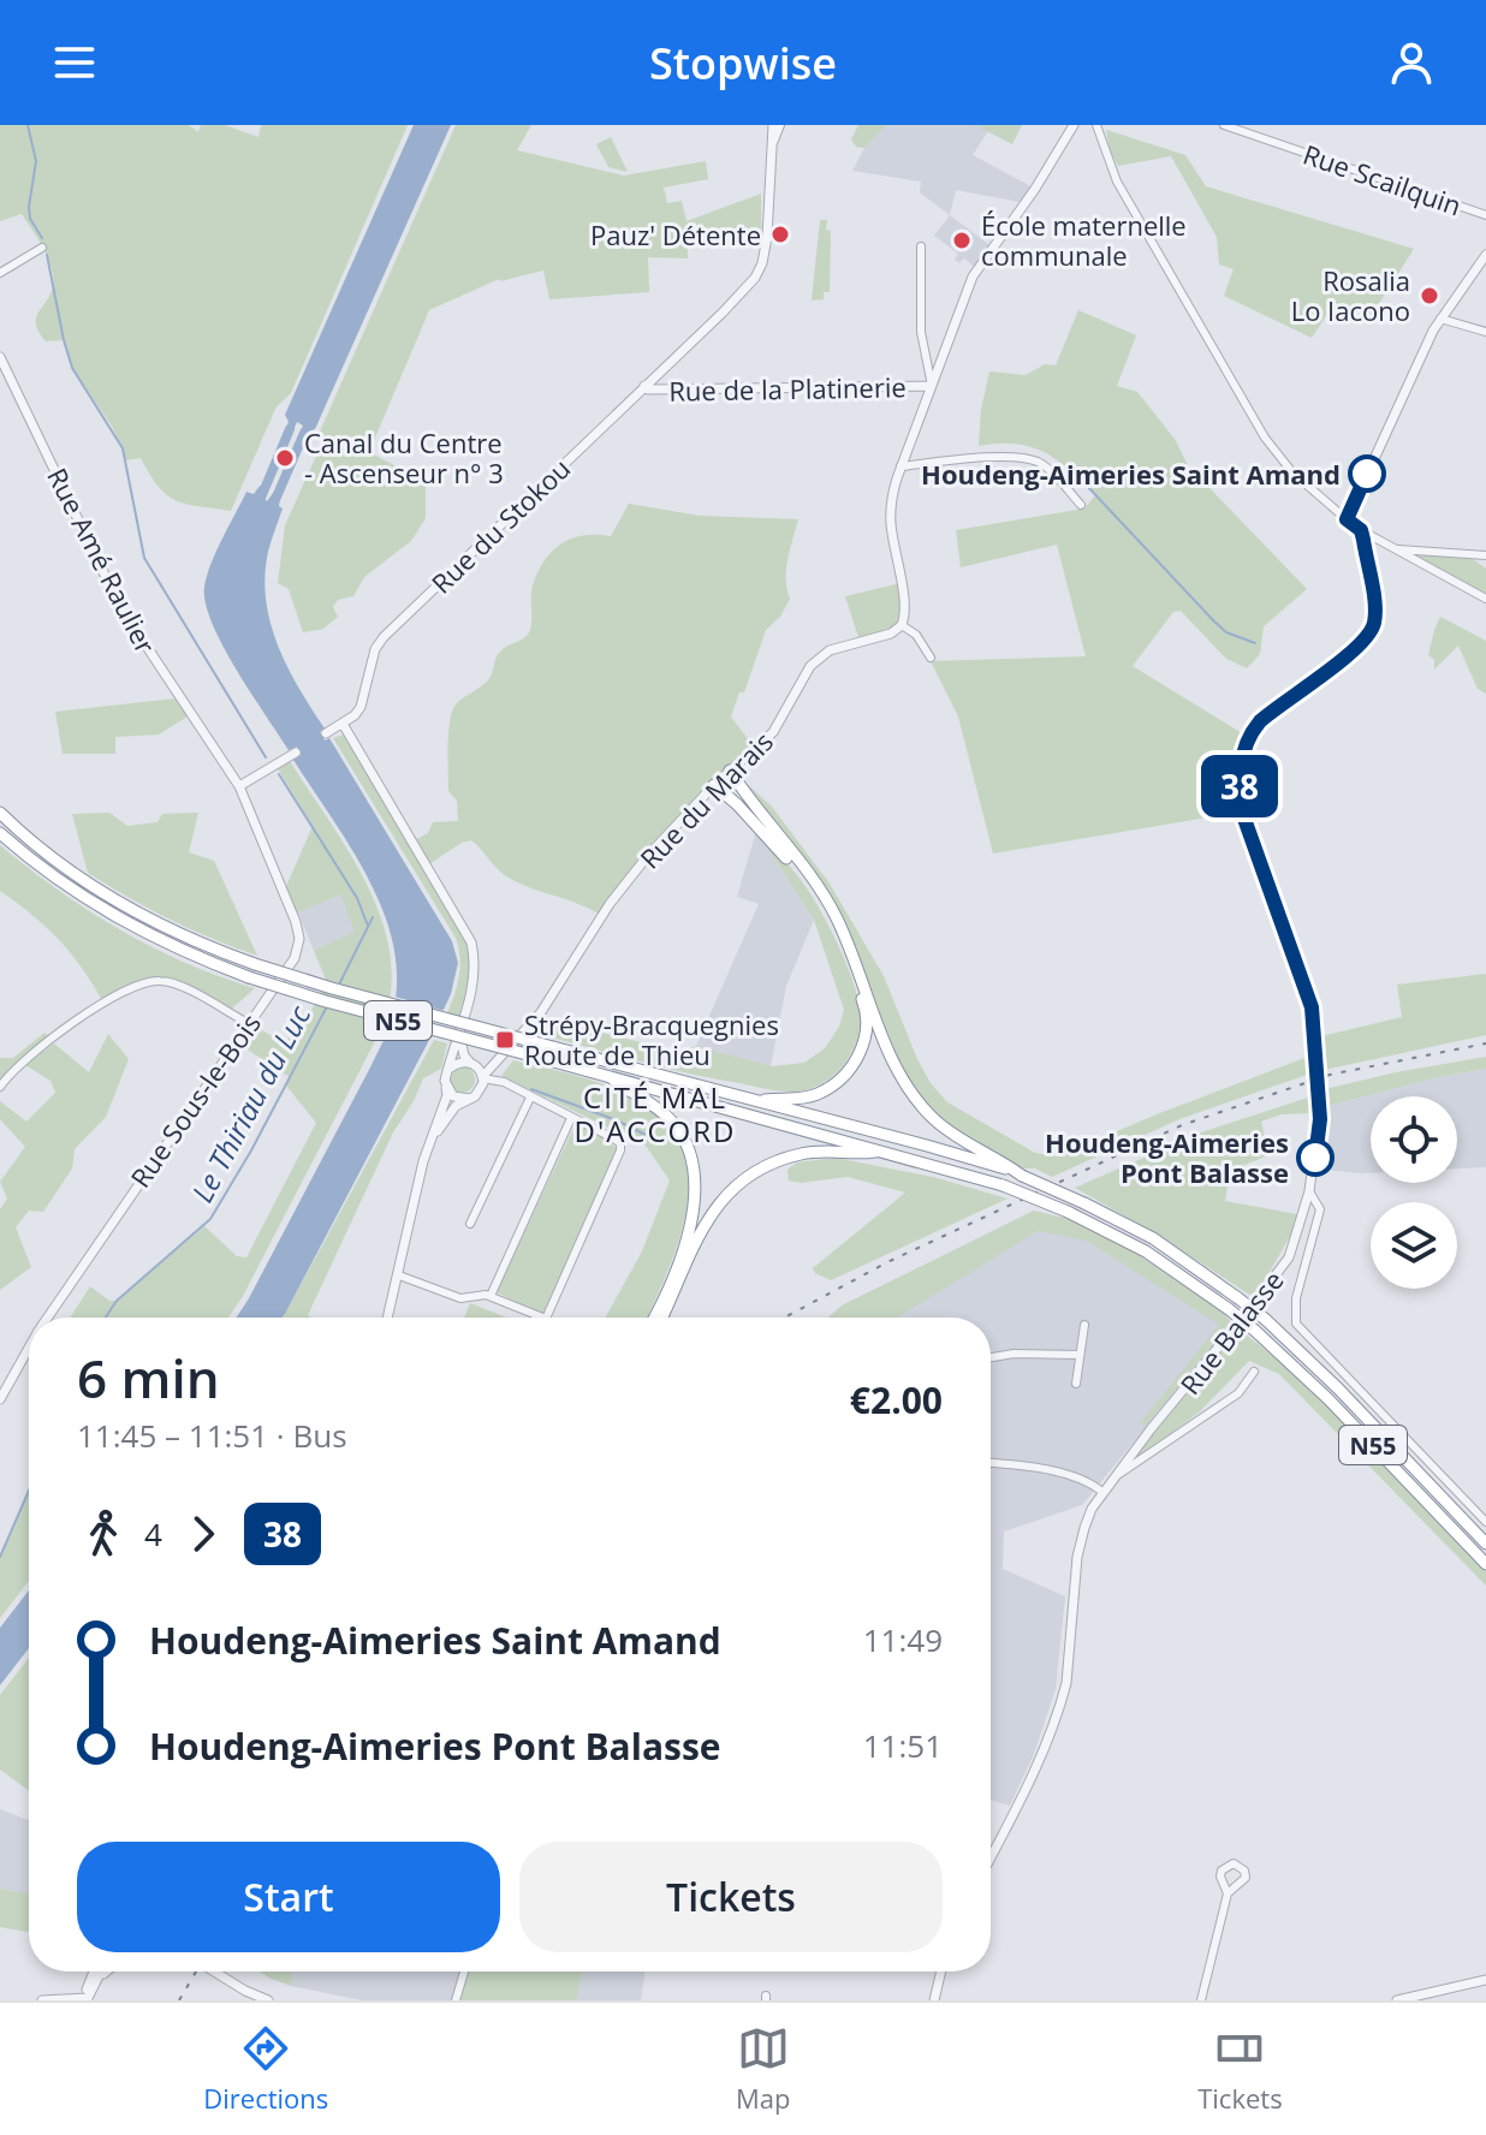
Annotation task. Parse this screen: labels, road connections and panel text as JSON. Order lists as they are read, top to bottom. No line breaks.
{"streets":{"highway":["N55"],"street":["Rue Scailquin","Rue de la Platinerie","Rue du Stokou","Rue Amé Raulier","Rue du Marais","Rue Sous-le-Bois","Rue Balasse"]},"crossings":[["Rue de la Platinerie","Rue du Stokou"],["Rue Amé Raulier","Rue Sous-le-Bois"]],"districts":["CITÉ MAL D'ACCORD"],"water":["Le Thiriau du Luc"],"places":{"other":["Pauz' Détente","École maternelle communale","Rosalia Lo Iacono","Canal du Centre - Ascenseur n° 3","Houdeng-Aimeries Saint Amand","Houdeng-Aimeries Pont Balasse"],"transit":["Strépy-Bracquegnies Route de Thieu"]},"lines":["bus line 38"],"page":{"header":"Stopwise","on_map":"38","heading":["6 min","11:45 – 11:51 · Bus","€2.00"],"legs":["4","38"],"list":[{"name":"Houdeng-Aimeries Saint Amand","value":"11:49"},{"name":"Houdeng-Aimeries Pont Balasse","value":"11:51"}],"buttons":["Start","Tickets"],"tabs":["Directions","Map","Tickets"]}}
